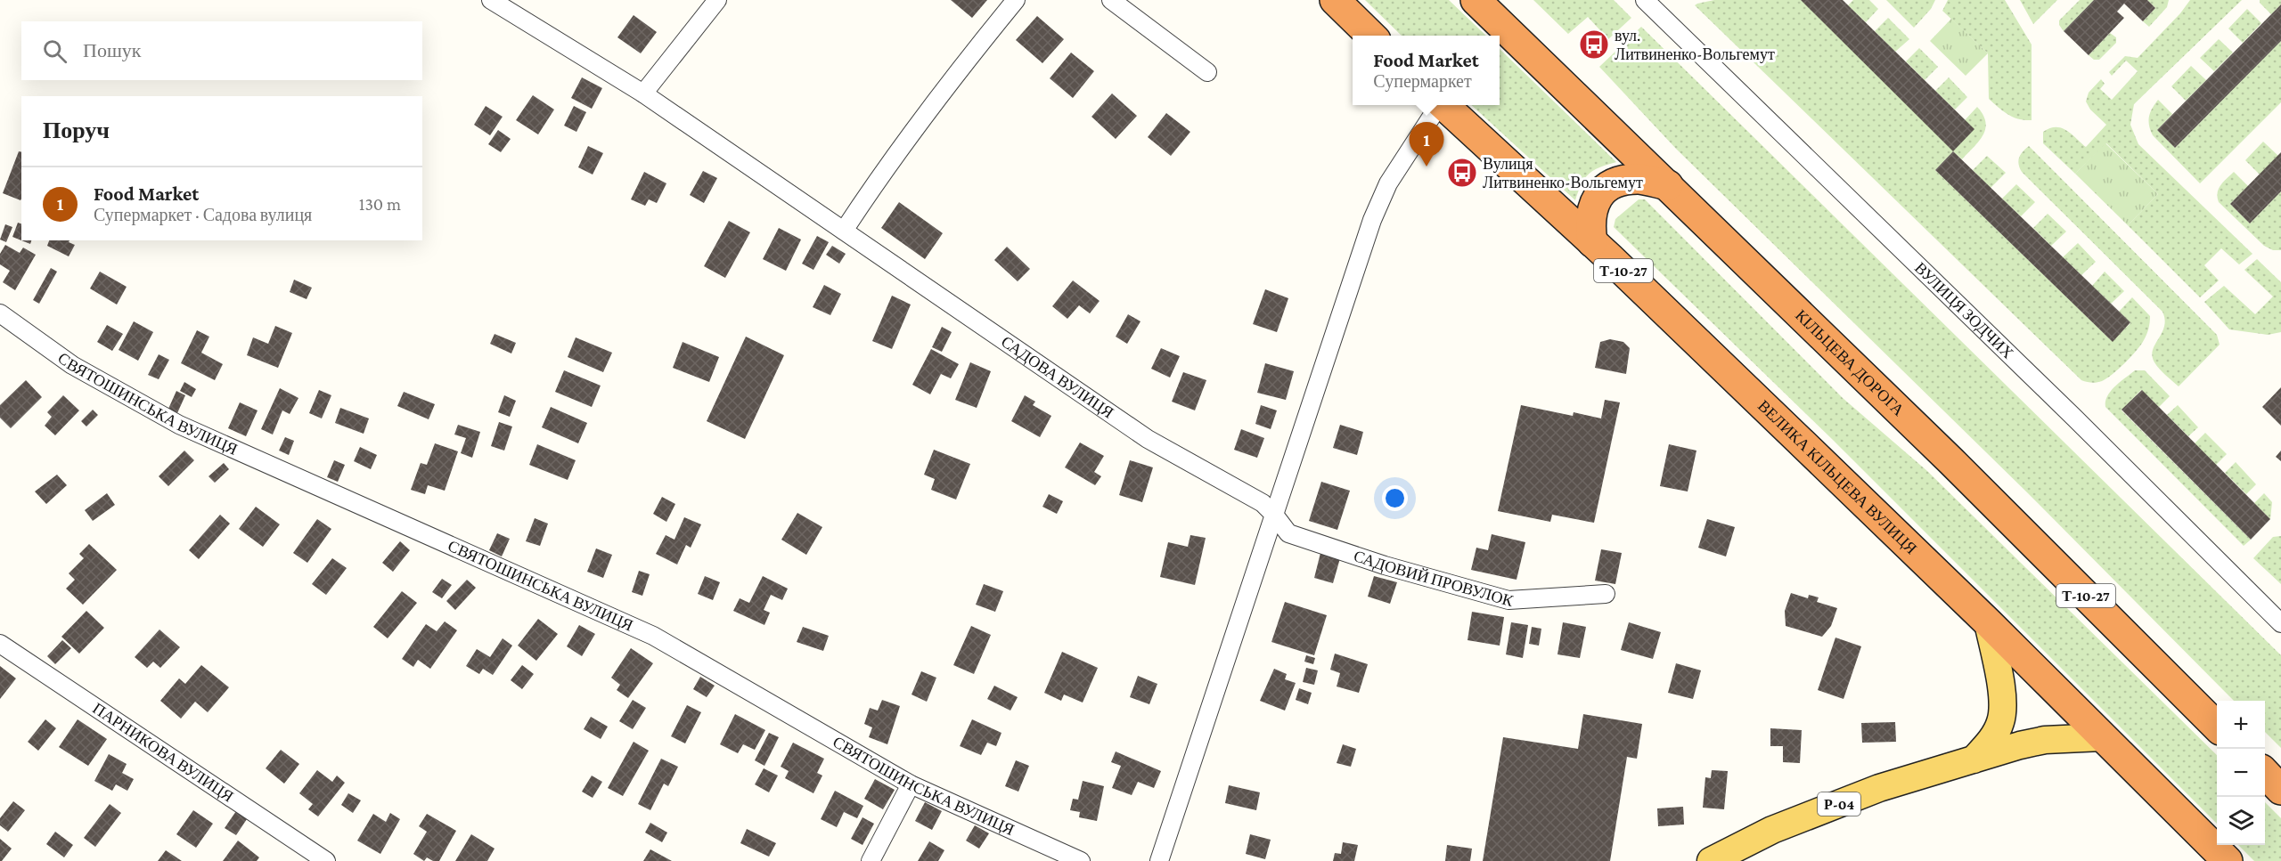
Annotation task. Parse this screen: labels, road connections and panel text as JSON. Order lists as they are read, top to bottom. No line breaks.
{"streets":{"highway":["Т-10-27","КІЛЬЦЕВА ДОРОГА","ВЕЛИКА КІЛЬЦЕВА ВУЛИЦЯ"],"main road":["Р-04"],"street":["ВУЛИЦЯ ЗОДЧИХ","САДОВА ВУЛИЦЯ","СВЯТОШИНСЬКА ВУЛИЦЯ","САДОВИЙ ПРОВУЛОК","ПАРНИКОВА ВУЛИЦЯ"]},"crossings":[["САДОВА ВУЛИЦЯ","САДОВИЙ ПРОВУЛОК"],["ВЕЛИКА КІЛЬЦЕВА ВУЛИЦЯ","Р-04"]],"places":{"bus stop":["вул. Литвиненко-Вольгемут","Вулиця Литвиненко-Вольгемут"]},"page":{"search":"Пошук","popup":["Food Market","Супермаркет"],"heading":"Поруч","pins":"1","list":[{"mark":"1","name":"Food Market","note":"Супермаркет · Садова вулиця","value":"130 m"}],"map_buttons":["+","−"]}}
